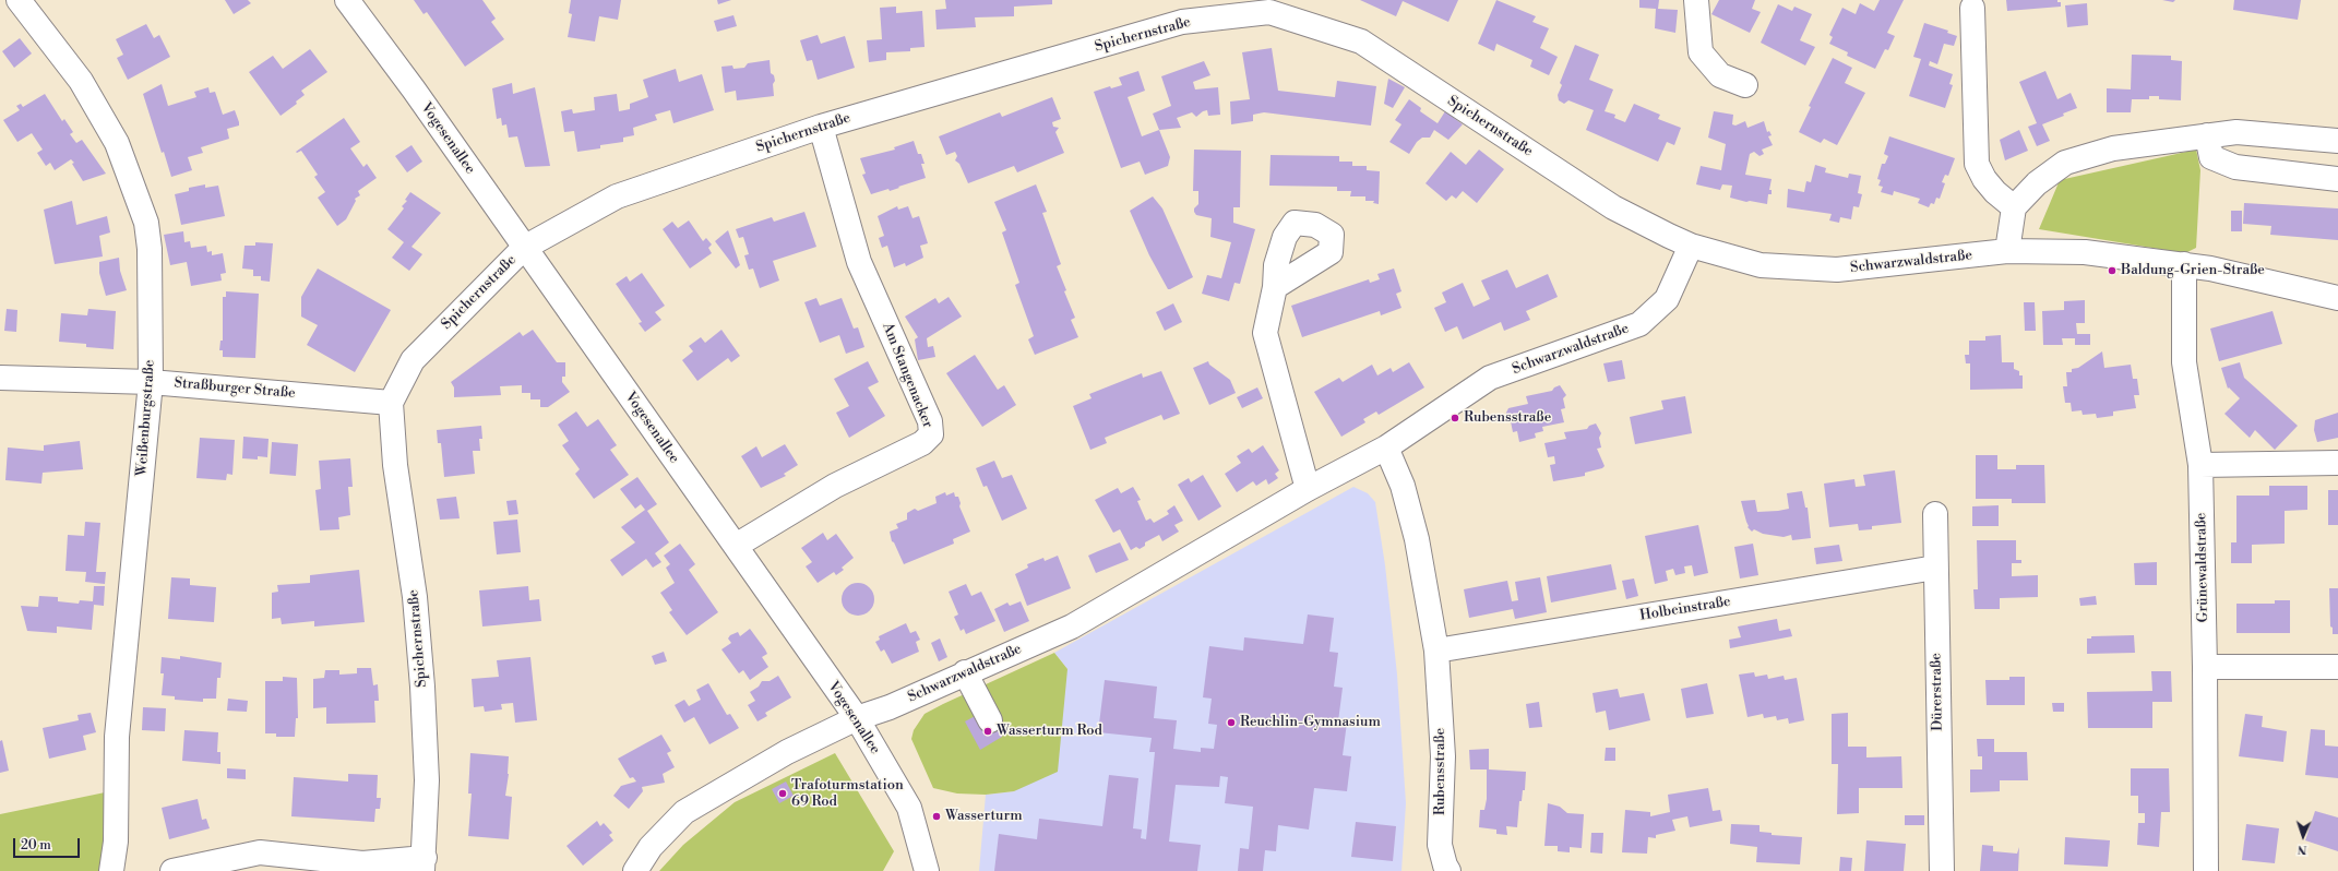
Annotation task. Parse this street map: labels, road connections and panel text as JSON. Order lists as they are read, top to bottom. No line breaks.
{"streets":{"street":["Spichernstraße","Vogesenallee","Schwarzwaldstraße","Am Stangenacker","Straßburger Straße","Weißenburgstraße","Grünewaldstraße","Holbeinstraße","Dürerstraße","Rubensstraße"]},"crossings":[["Spichernstraße","Vogesenallee"],["Spichernstraße","Schwarzwaldstraße"],["Spichernstraße","Am Stangenacker"],["Spichernstraße","Straßburger Straße"],["Vogesenallee","Schwarzwaldstraße"],["Vogesenallee","Am Stangenacker"],["Schwarzwaldstraße","Rubensstraße"],["Straßburger Straße","Weißenburgstraße"],["Holbeinstraße","Dürerstraße"],["Holbeinstraße","Rubensstraße"]],"places":["Baldung-Grien-Straße","Rubensstraße","Reuchlin-Gymnasium","Wasserturm Rod","Trafoturmstation 69 Rod","Wasserturm"],"scale_bar":"20 m","north":"bottom"}
